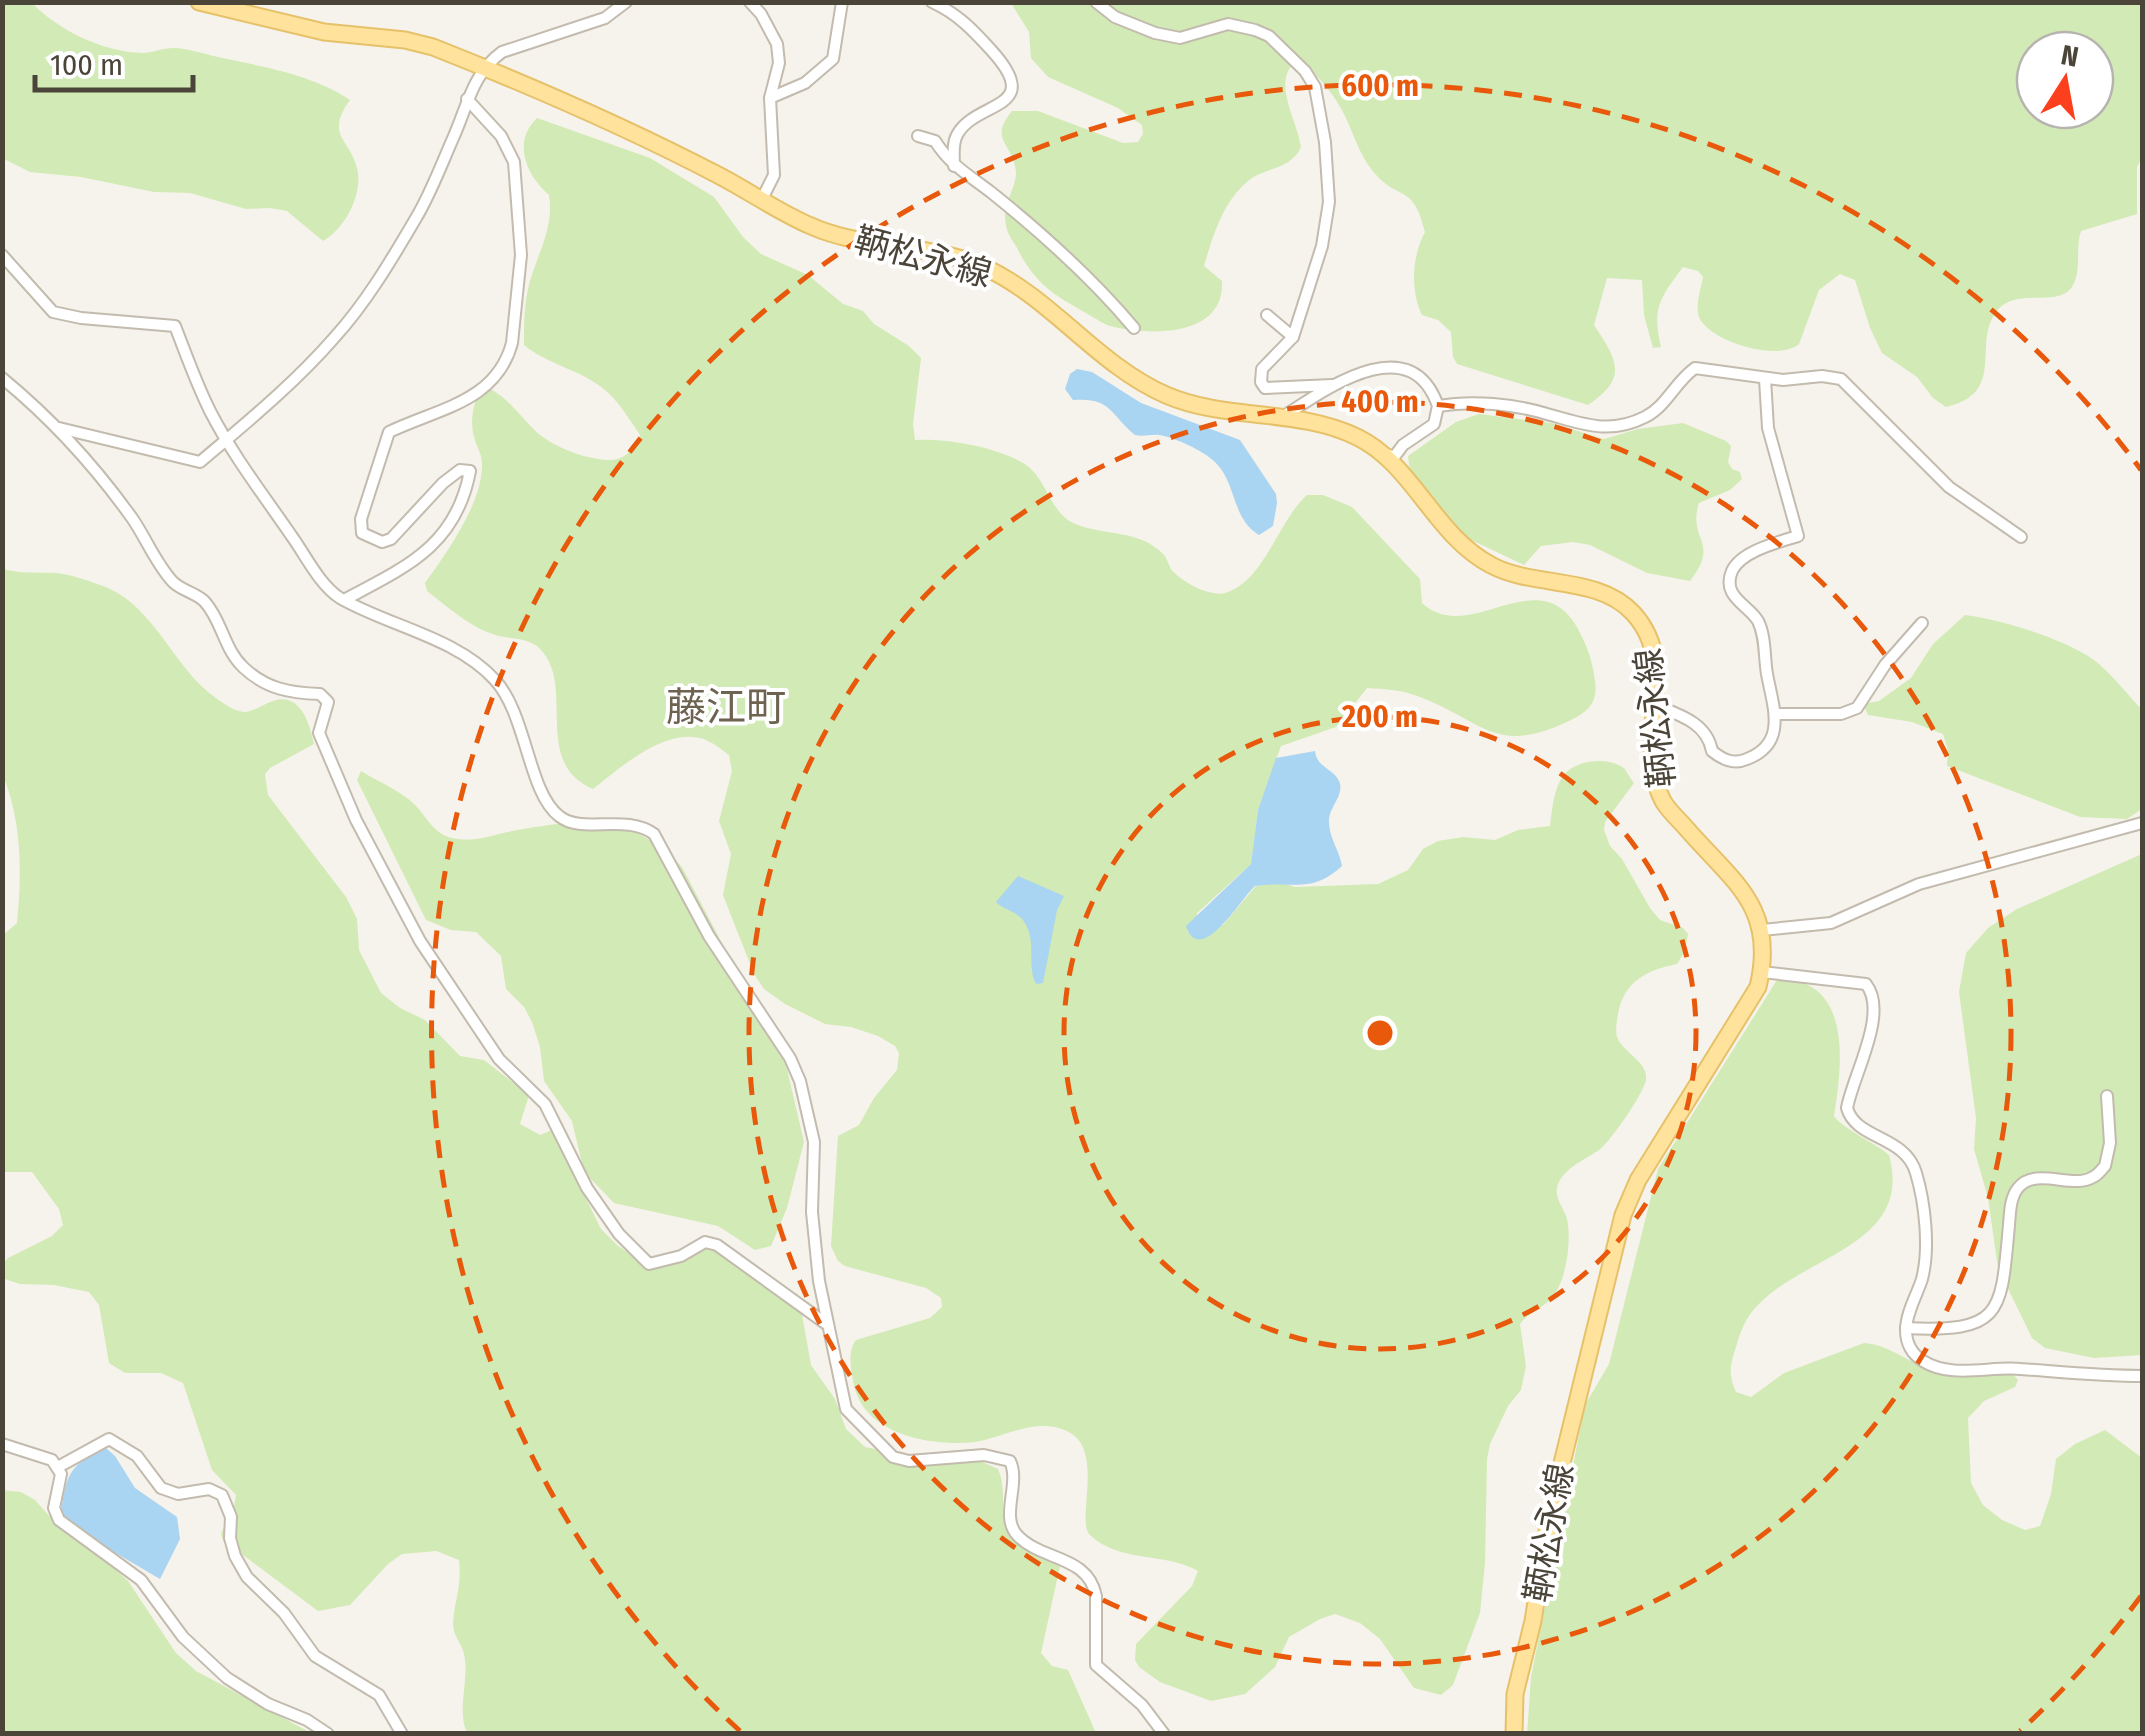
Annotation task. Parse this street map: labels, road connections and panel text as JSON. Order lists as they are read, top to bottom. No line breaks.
{"streets":{"main road":["鞆松永線"]},"districts":["藤江町"],"scale_bar":"100 m","north":"top","rings":["600 m","400 m","200 m"]}
